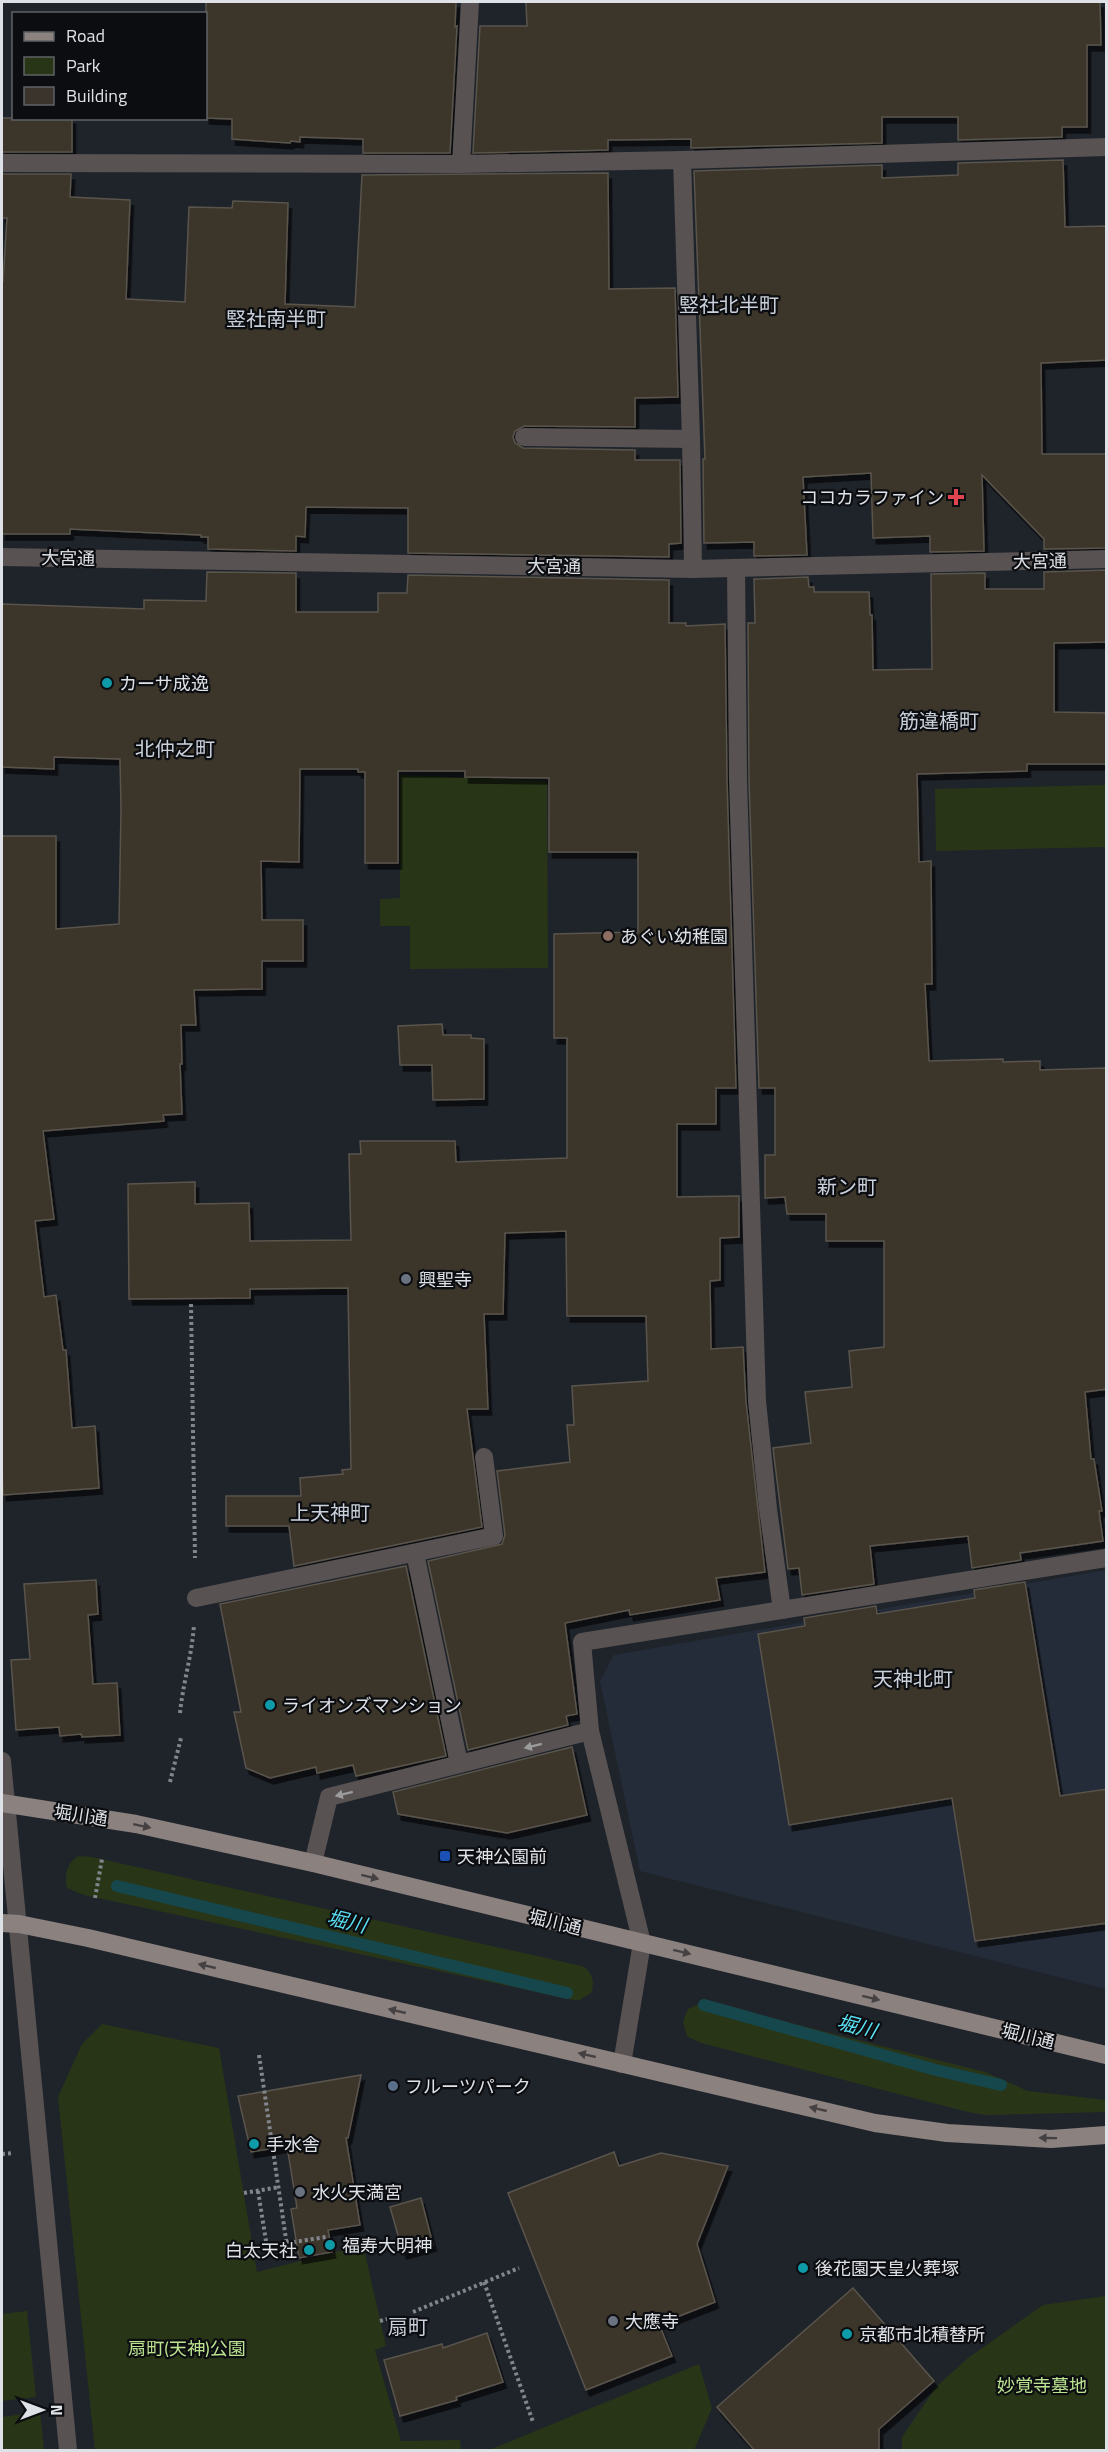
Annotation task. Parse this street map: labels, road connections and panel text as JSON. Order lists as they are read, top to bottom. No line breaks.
{"streets":{"main road":["堀川通"],"street":["大宮通"]},"districts":["竪社北半町","竪社南半町","筋違橋町","北仲之町","新ン町","上天神町","天神北町","扇町"],"water":["堀川"],"parks":["扇町(天神)公園","妙覚寺墓地"],"places":{"health":["ココカラファイン"],"other":["カーサ成逸","あぐい幼稚園","興聖寺","ライオンズマンション","フルーツパーク","手水舎","水火天満宮","福寿大明神","白太天社","後花園天皇火葬塚","大應寺","京都市北積替所"],"transit":["天神公園前"]},"legend":["Road","Park","Building"],"north":"right"}
